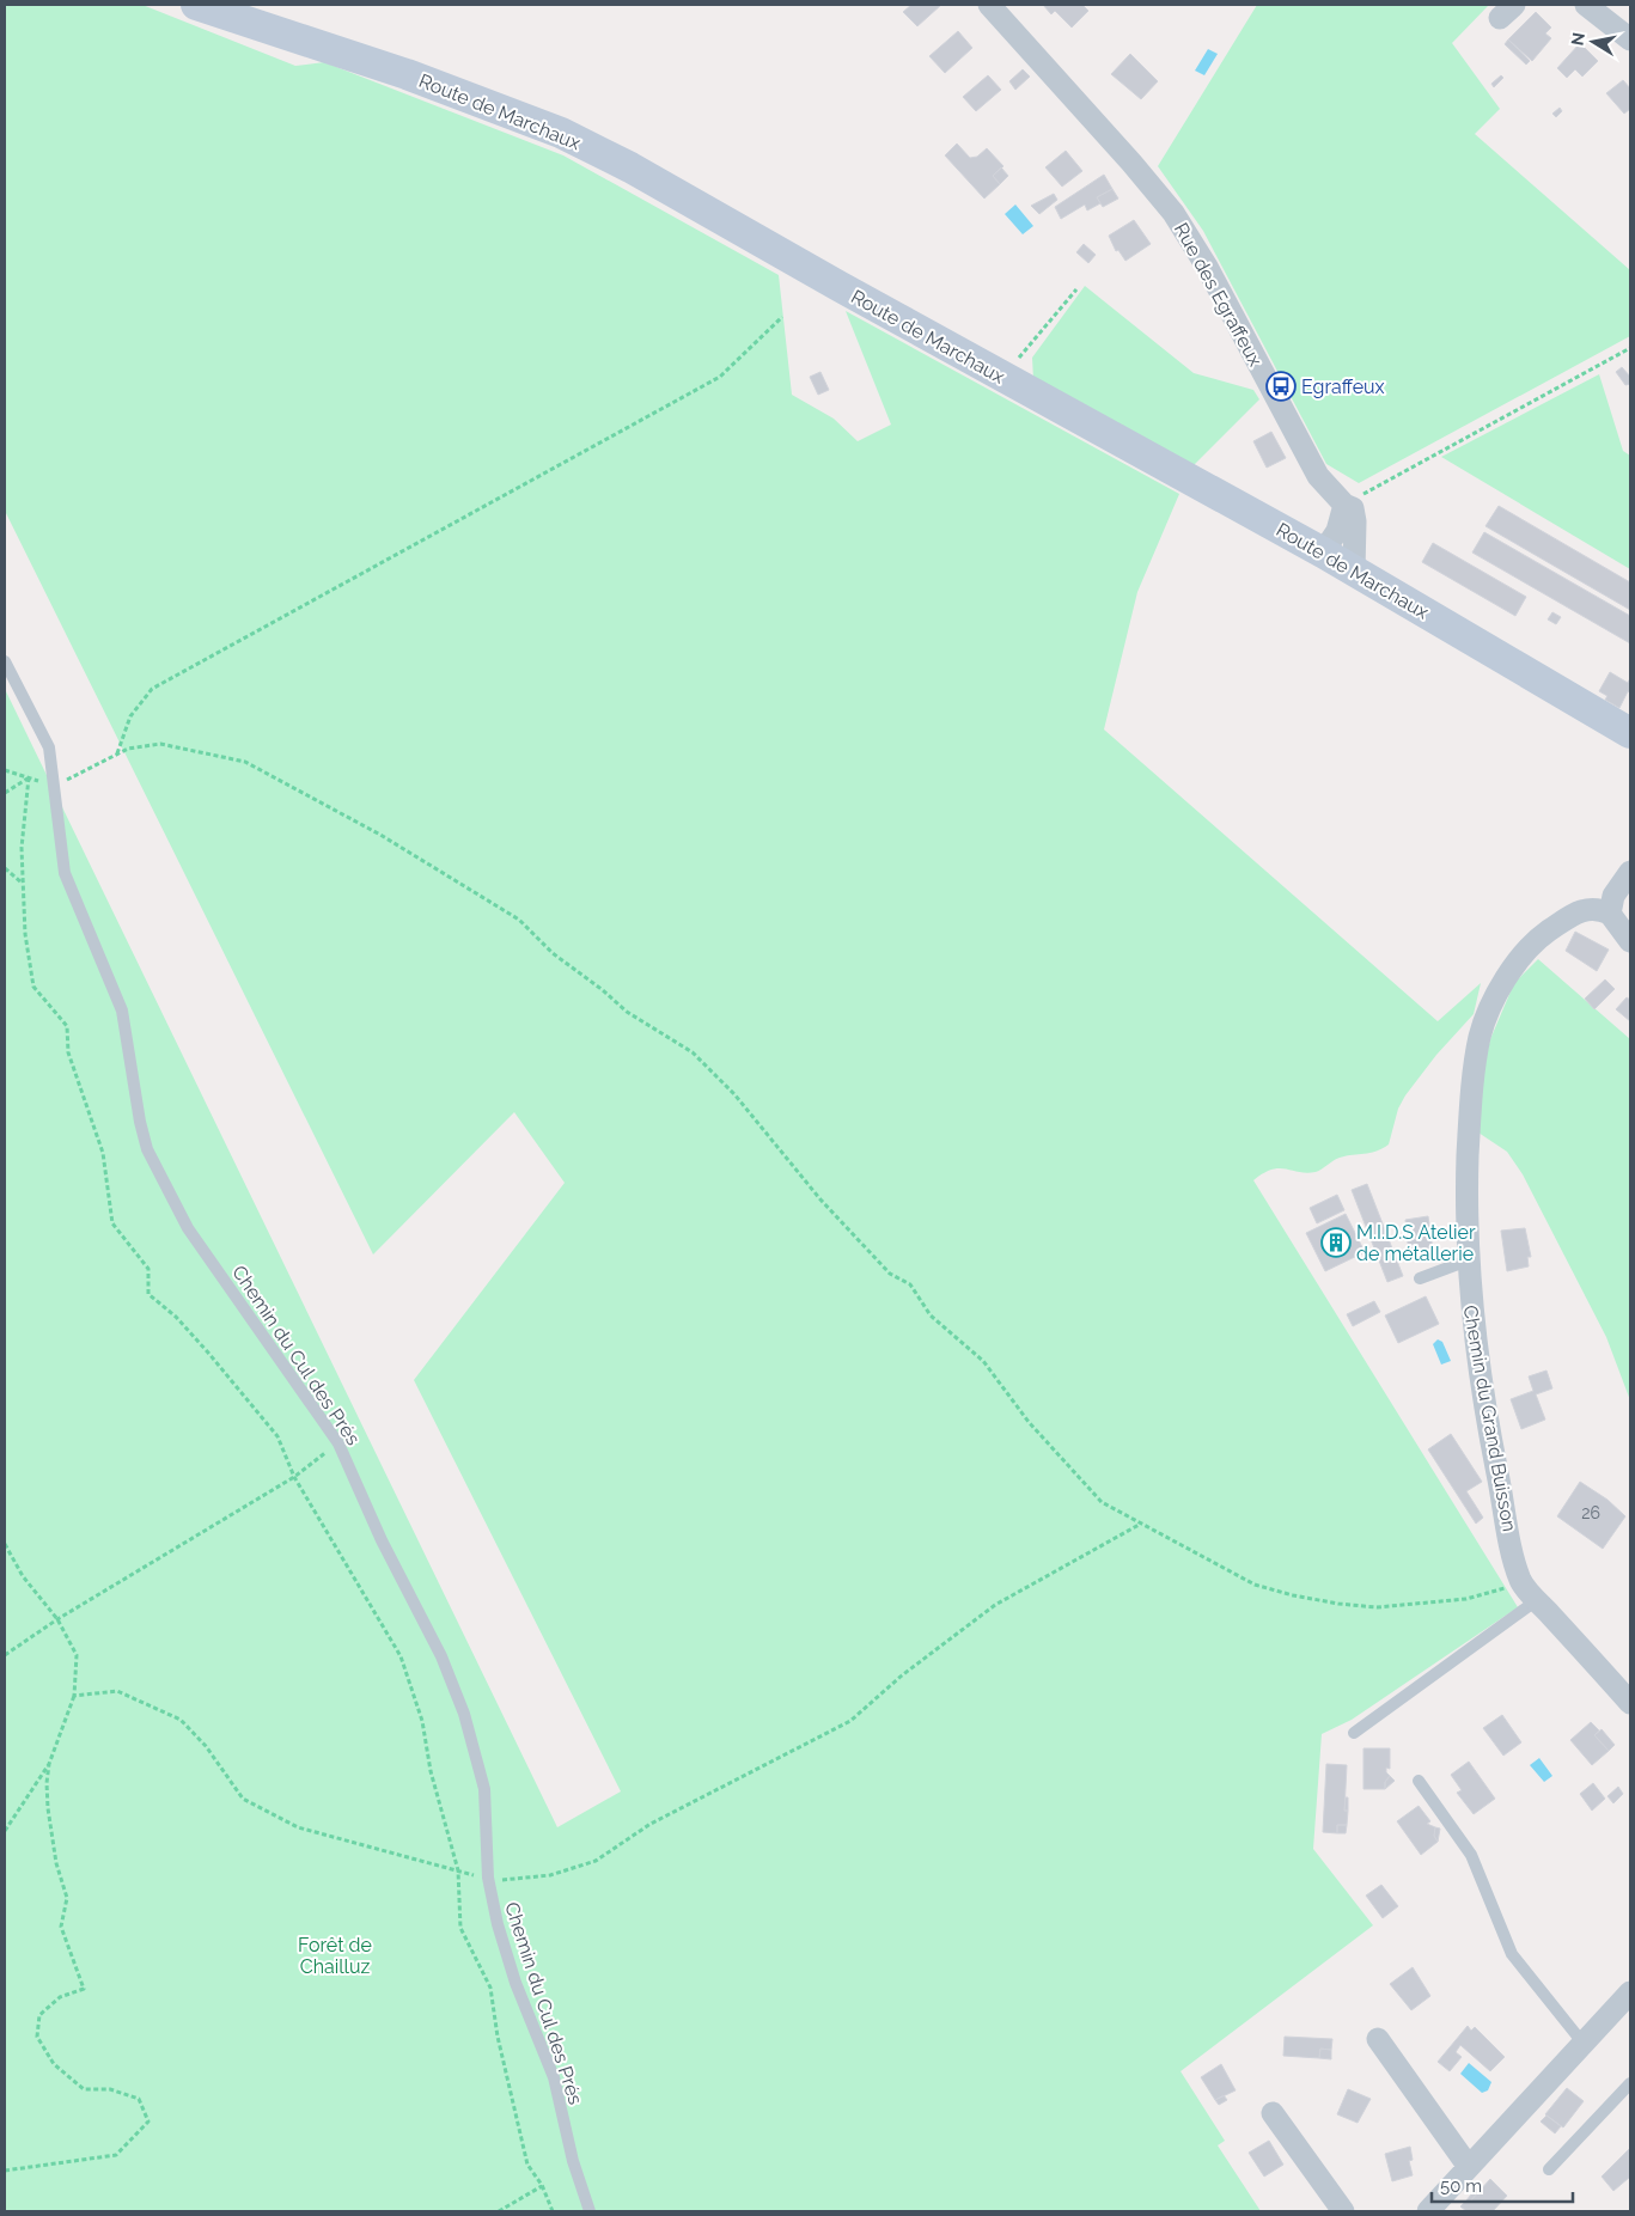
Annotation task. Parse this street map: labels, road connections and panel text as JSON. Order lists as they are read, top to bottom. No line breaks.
{"streets":{"main road":["Route de Marchaux"],"street":["Rue des Egraffeux","Chemin du Grand Buisson"],"lane":["Chemin du Cul des Prés"]},"crossings":[["Route de Marchaux","Rue des Egraffeux"]],"parks":["Forêt de Chailluz"],"places":{"bus stop":["Egraffeux"],"building":["M.I.D.S Atelier de métallerie"]},"house_numbers":["26"],"scale_bar":"50 m","north":"left"}
